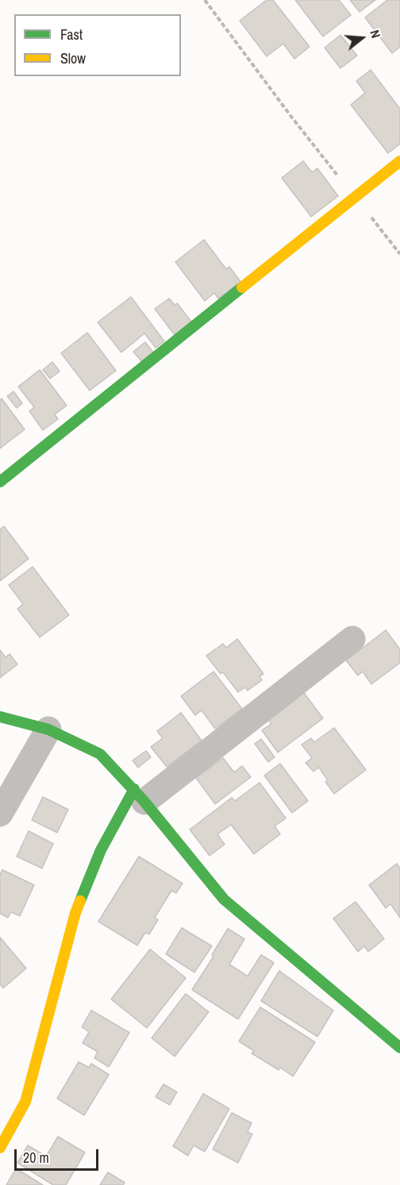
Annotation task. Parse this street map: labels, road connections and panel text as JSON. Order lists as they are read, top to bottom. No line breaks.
{"legend":["Fast","Slow"],"scale_bar":"20 m","north":"right"}
